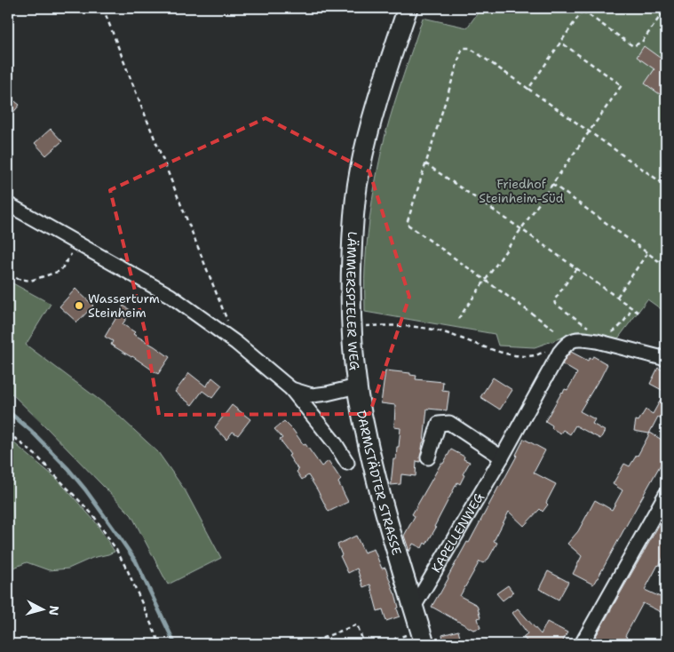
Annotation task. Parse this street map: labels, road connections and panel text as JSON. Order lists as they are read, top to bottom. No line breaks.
{"streets":{"street":["LÄMMERSPIELER WEG","DARMSTÄDTER STRASSE","KAPELLENWEG"]},"crossings":[["LÄMMERSPIELER WEG","DARMSTÄDTER STRASSE"],["DARMSTÄDTER STRASSE","KAPELLENWEG"]],"parks":["Friedhof Steinheim-Süd"],"places":["Wasserturm Steinheim"],"north":"right"}
